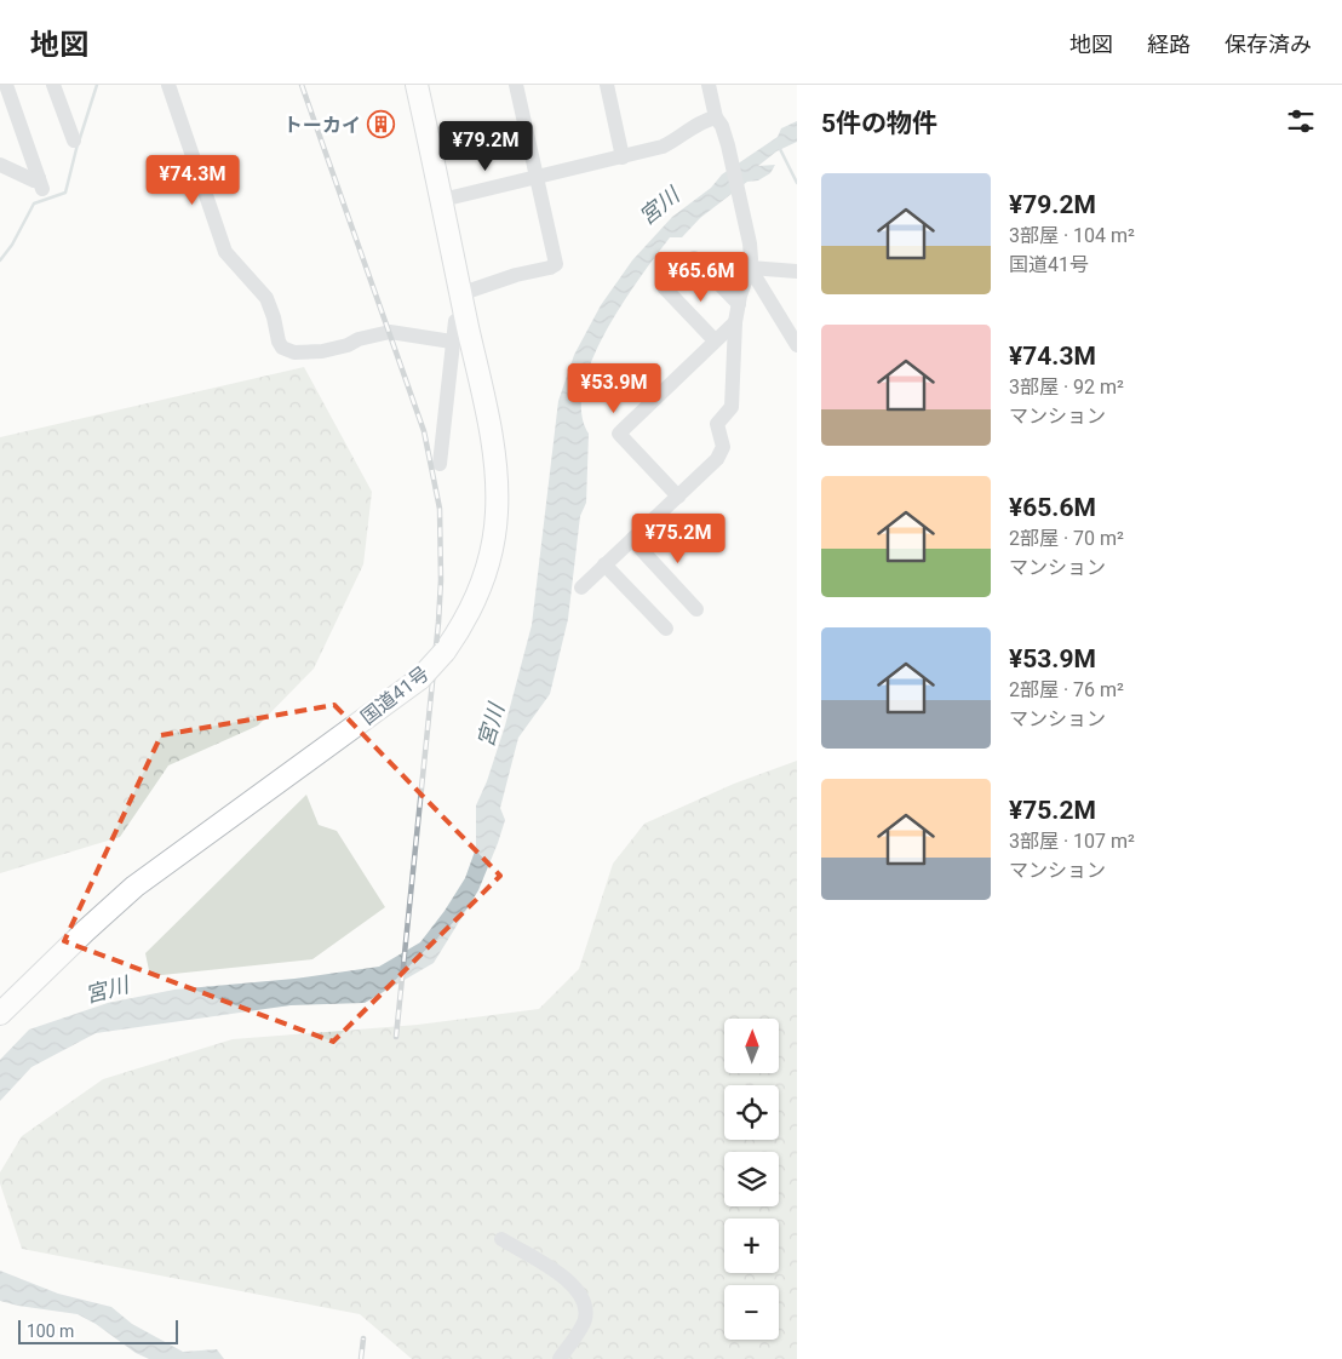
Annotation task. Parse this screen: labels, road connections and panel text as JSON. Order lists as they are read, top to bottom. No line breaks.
{"streets":{"highway":["国道41号"]},"water":["宮川"],"places":{"building":["トーカイ"]},"scale_bar":"100 m","north":"top","page":{"header":"地図","nav":["地図","経路","保存済み"],"heading":"5件の物件","price":["¥79.2M","¥74.3M","¥65.6M","¥53.9M","¥75.2M"],"list":[{"name":"¥79.2M","note":"3部屋 · 104 m² · 国道41号"},{"name":"¥74.3M","note":"3部屋 · 92 m² · マンション"},{"name":"¥65.6M","note":"2部屋 · 70 m² · マンション"},{"name":"¥53.9M","note":"2部屋 · 76 m² · マンション"},{"name":"¥75.2M","note":"3部屋 · 107 m² · マンション"}],"map_buttons":["+","−"],"scale":"100 m"}}
